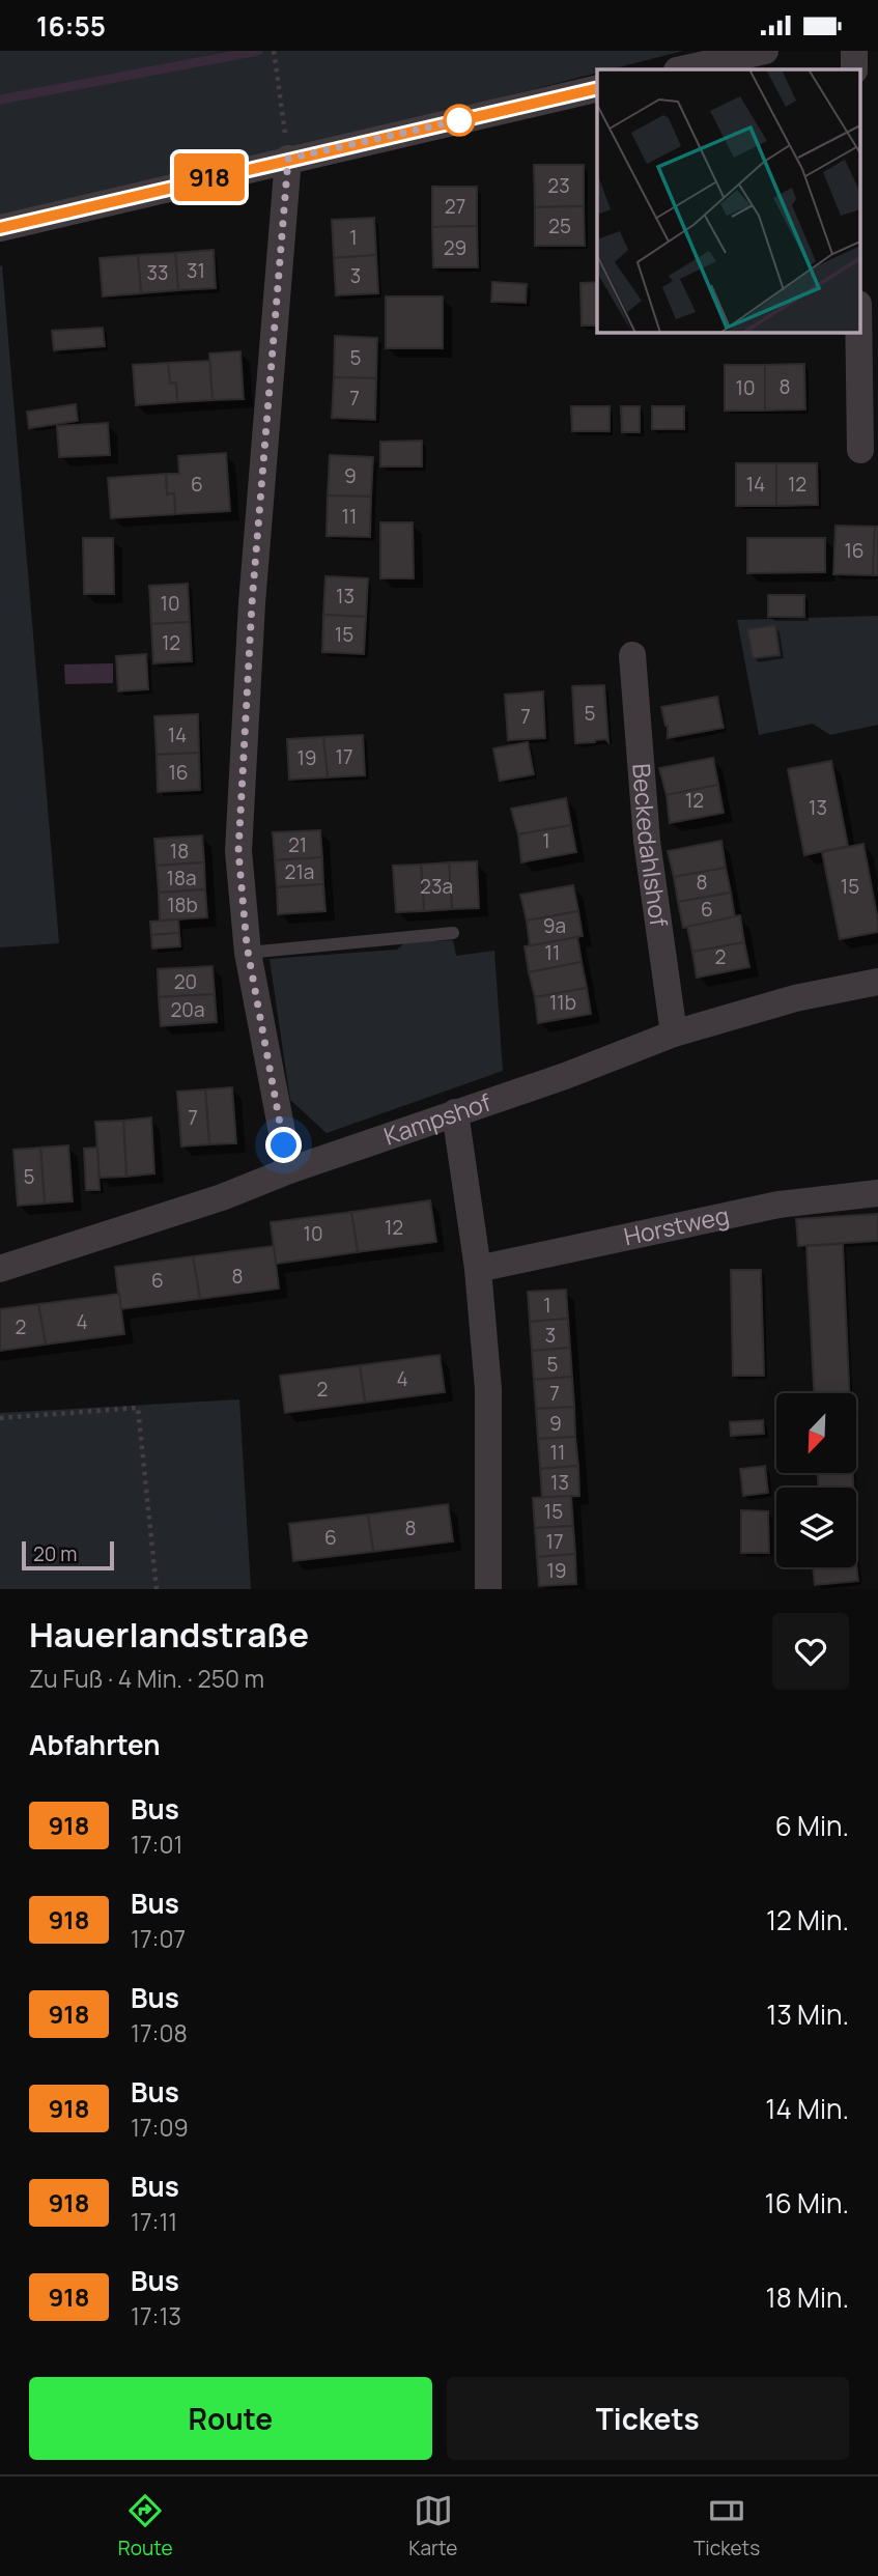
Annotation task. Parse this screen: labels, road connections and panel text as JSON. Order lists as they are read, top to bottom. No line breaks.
{"streets":{"street":["Beckedahlshof","Kampshof","Horstweg"]},"crossings":[["Beckedahlshof","Kampshof"]],"lines":["bus line 918"],"house_numbers":["23","27","25","1","29","31","33","3","5","8","10","7","9","6","14","12","11","16","13","10","15","12","5","7","14","17","19","16","12","13","1","21","18","21a","18a","8","23a","15","18b","6","9a","11","2","20","11b","20a","7","5","12","10","8","6","1","4","2","3","5","4","2","7","9","11","13","15","8","6","17","19"],"scale_bar":"20 m","north":"bottom left","page":{"status":"16:55","on_map":"918","scale":"20 m","heading":[["Hauerlandstraße","Zu Fuß · 4 Min. · 250 m"],"Abfahrten"],"list":[{"mark":"918","name":"Bus","note":"17:01","value":"6 Min."},{"mark":"918","name":"Bus","note":"17:07","value":"12 Min."},{"mark":"918","name":"Bus","note":"17:08","value":"13 Min."},{"mark":"918","name":"Bus","note":"17:09","value":"14 Min."},{"mark":"918","name":"Bus","note":"17:11","value":"16 Min."},{"mark":"918","name":"Bus","note":"17:13","value":"18 Min."}],"buttons":["Route","Tickets"],"tabs":["Route","Karte","Tickets"]}}
